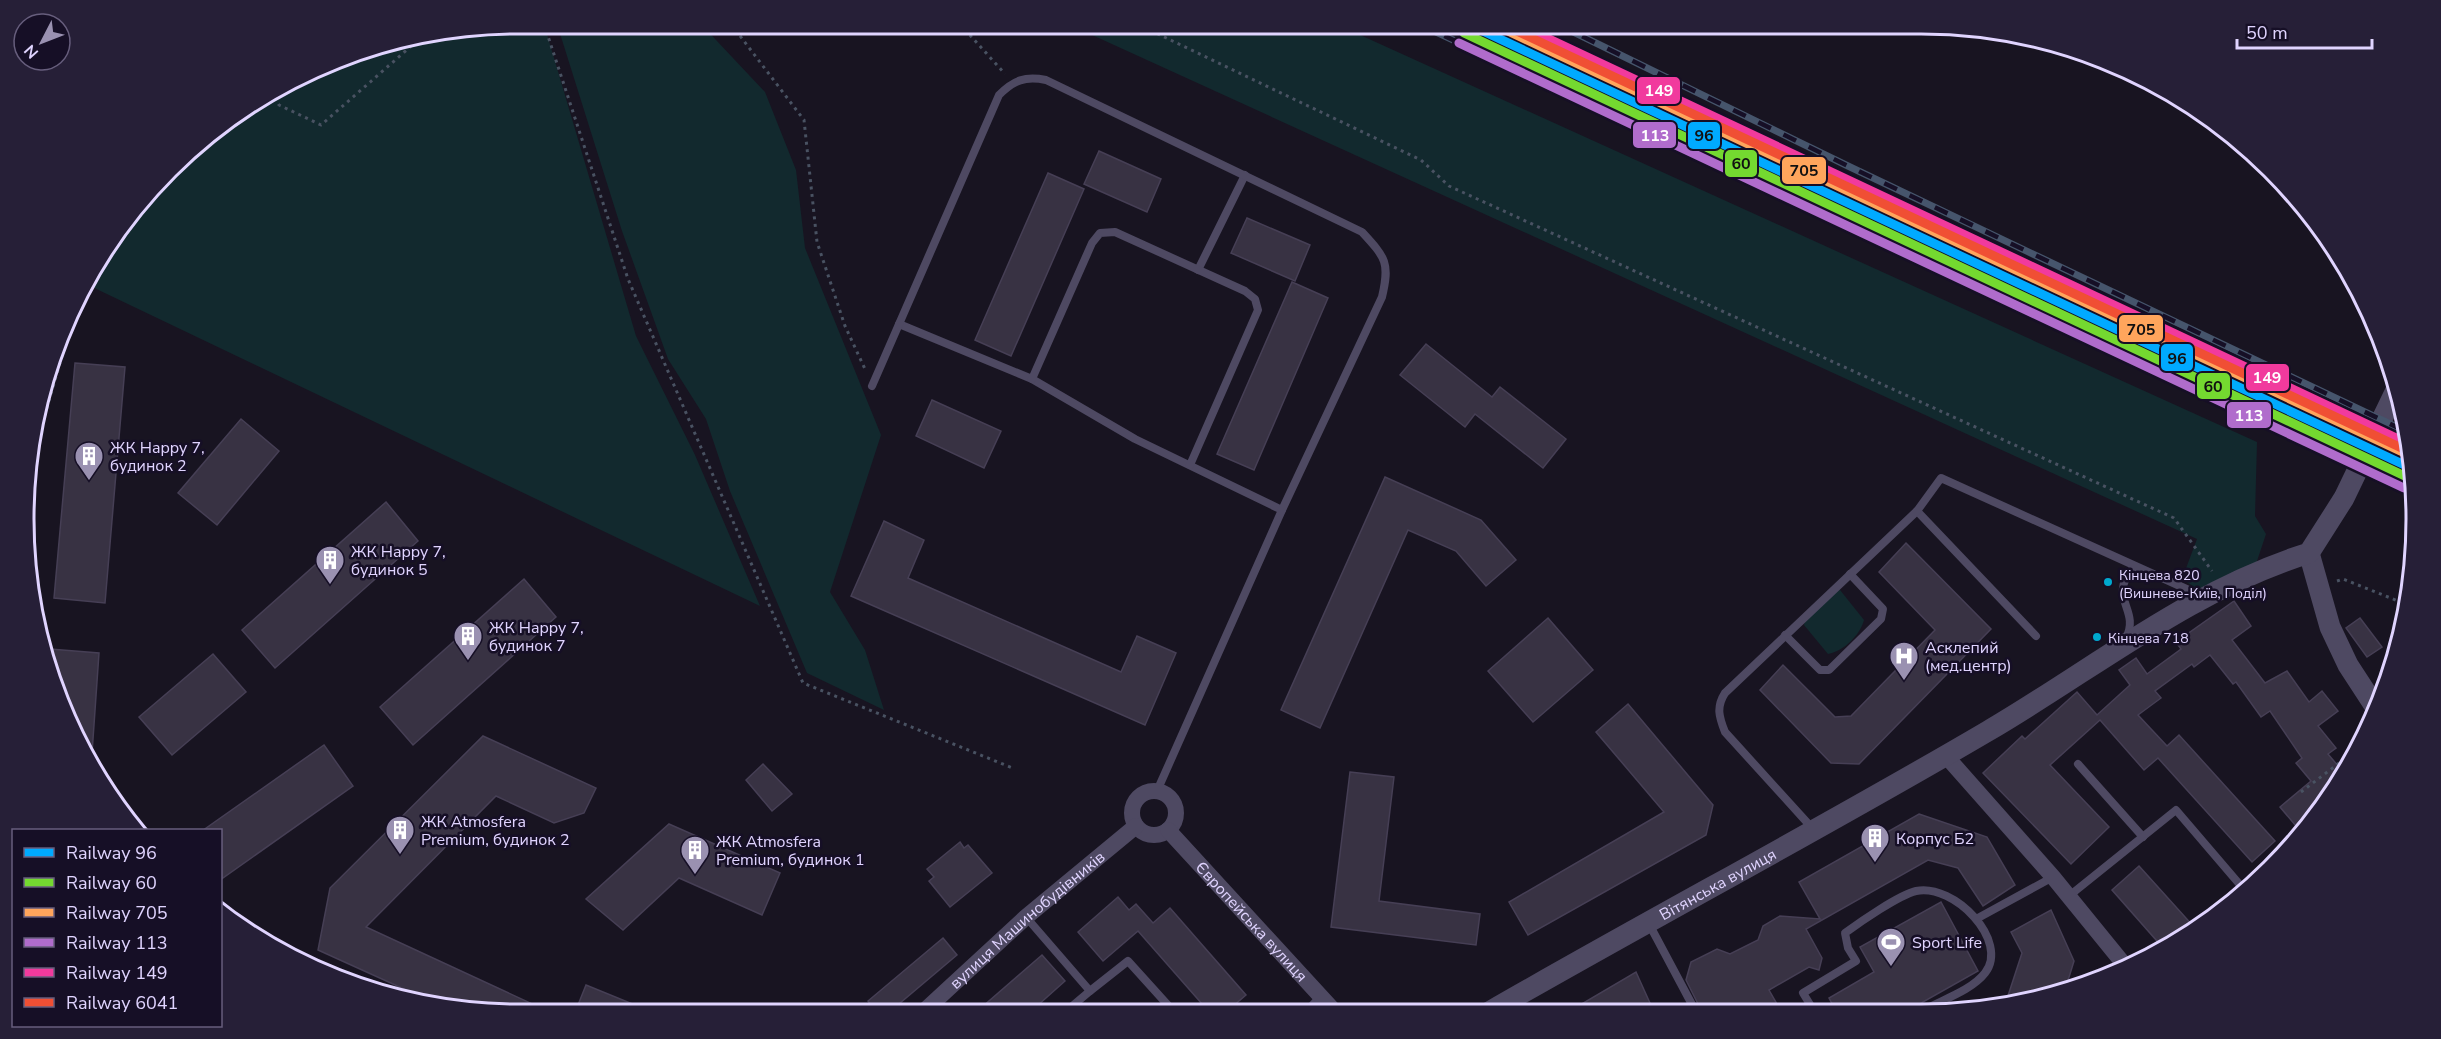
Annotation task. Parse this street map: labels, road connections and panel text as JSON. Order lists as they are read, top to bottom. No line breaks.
{"streets":{"street":["Вітянська вулиця","вулиця Машинобудівників","Європейська вулиця"]},"crossings":[["вулиця Машинобудівників","Європейська вулиця"]],"places":{"building":["ЖК Happy 7, будинок 2","ЖК Happy 7, будинок 5","ЖК Happy 7, будинок 7","ЖК Atmosfera Premium, будинок 2","Корпус Б2","ЖК Atmosfera Premium, будинок 1"],"other":["Кінцева 820 (Вишневе-Київ, Поділ)","Кінцева 718"],"hospital":["Асклепий (мед.центр)"],"sports":["Sport Life"]},"lines":["rail line 96","rail line 60","rail line 705","rail line 149","rail line 6041","rail line 113"],"legend":["Railway 96","Railway 60","Railway 705","Railway 113","Railway 149","Railway 6041"],"scale_bar":"50 m","north":"bottom left"}
